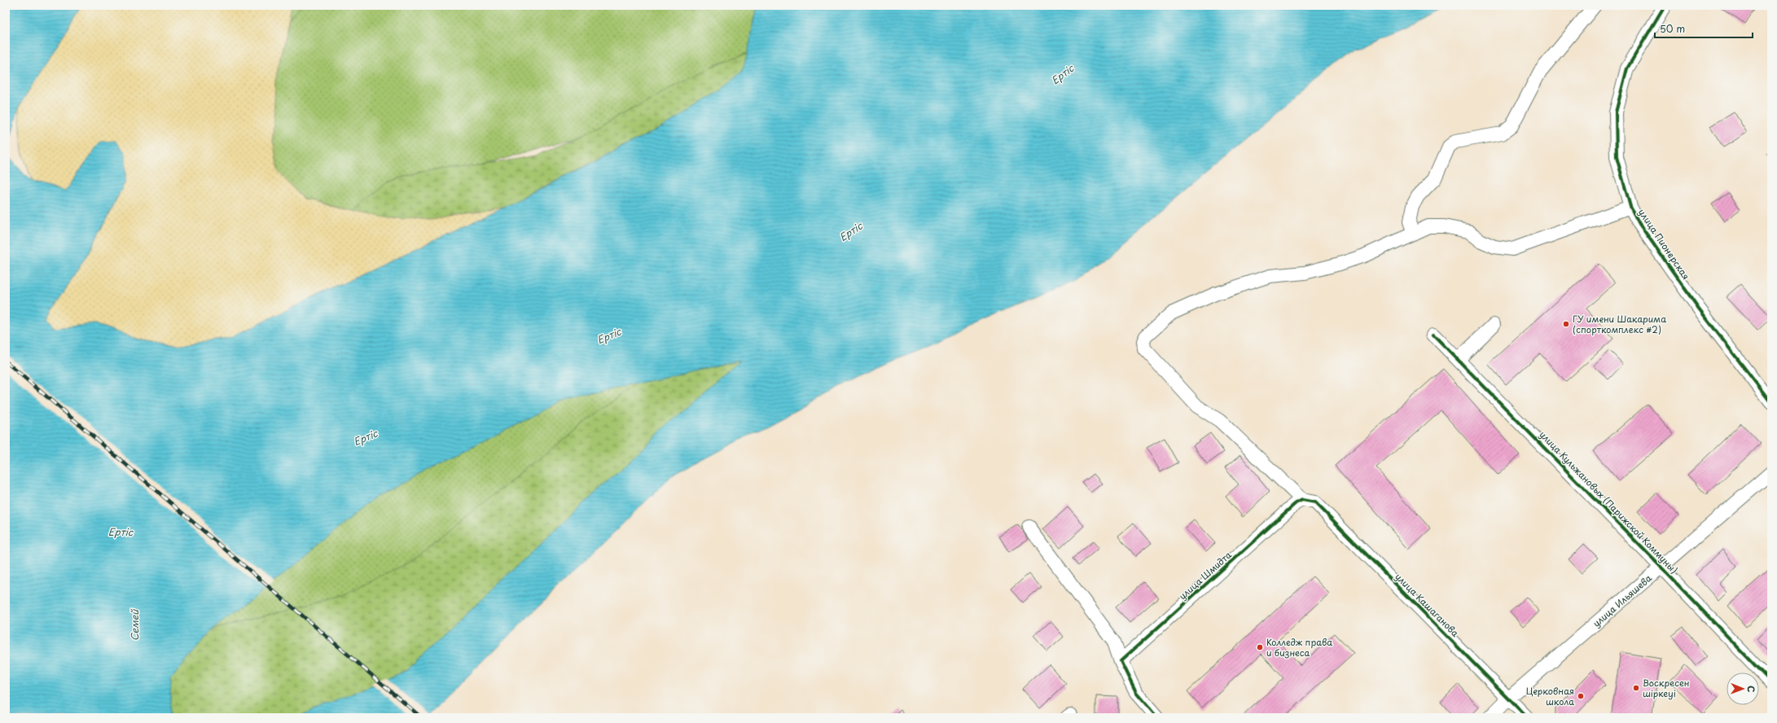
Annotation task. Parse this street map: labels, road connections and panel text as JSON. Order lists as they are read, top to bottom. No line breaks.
{"streets":{"street":["улица Пионерская","улица Кульжановых (Парижской Коммуны)","улица Шмидта","улица Ильяшева","улица Кашаганова"]},"crossings":[["улица Кульжановых (Парижской Коммуны)","улица Ильяшева"],["улица Шмидта","улица Кашаганова"],["улица Ильяшева","улица Кашаганова"]],"water":["Ертіс","Семей"],"places":["ГУ имени Шакарима (спорткомплекс #2)","Колледж права и бизнеса","Воскресен шіркеуі","Церковная школа"],"scale_bar":"50 m","north":"right"}
